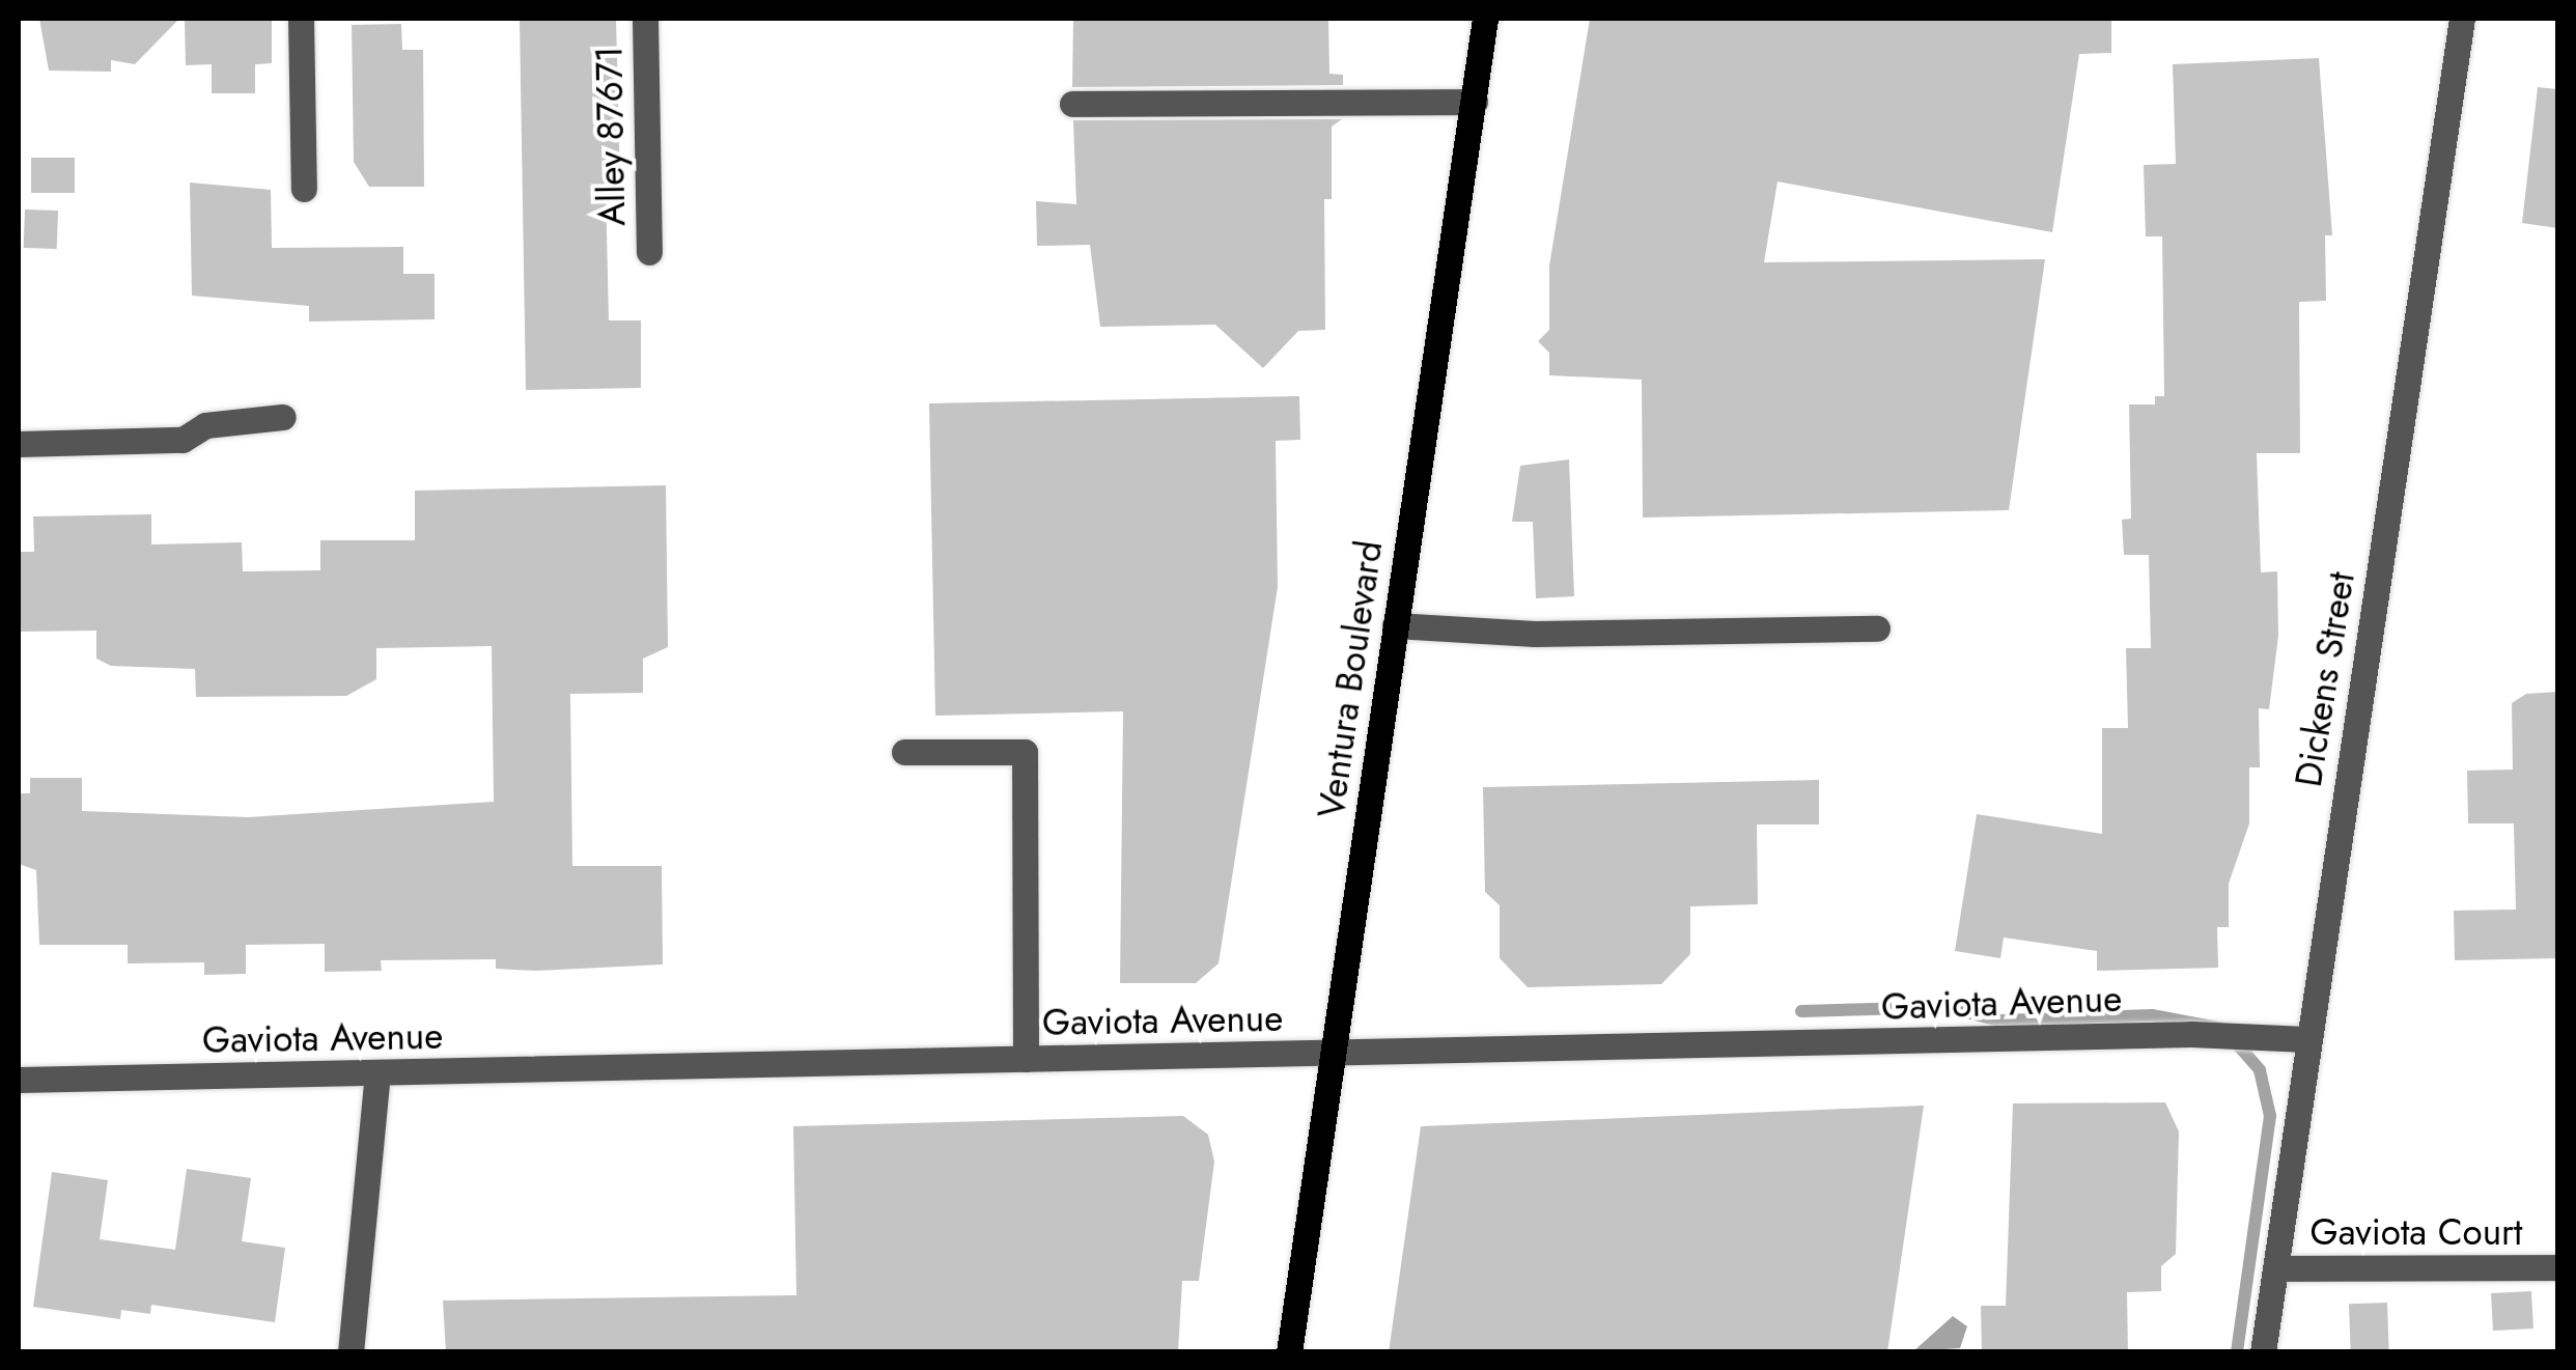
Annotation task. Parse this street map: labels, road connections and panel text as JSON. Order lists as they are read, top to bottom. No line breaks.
{"streets":{"main road":["Ventura Boulevard"],"street":["Alley 87671","Dickens Street","Gaviota Avenue","Gaviota Court"]},"crossings":[["Ventura Boulevard","Gaviota Avenue"],["Dickens Street","Gaviota Avenue"],["Dickens Street","Gaviota Court"]]}
